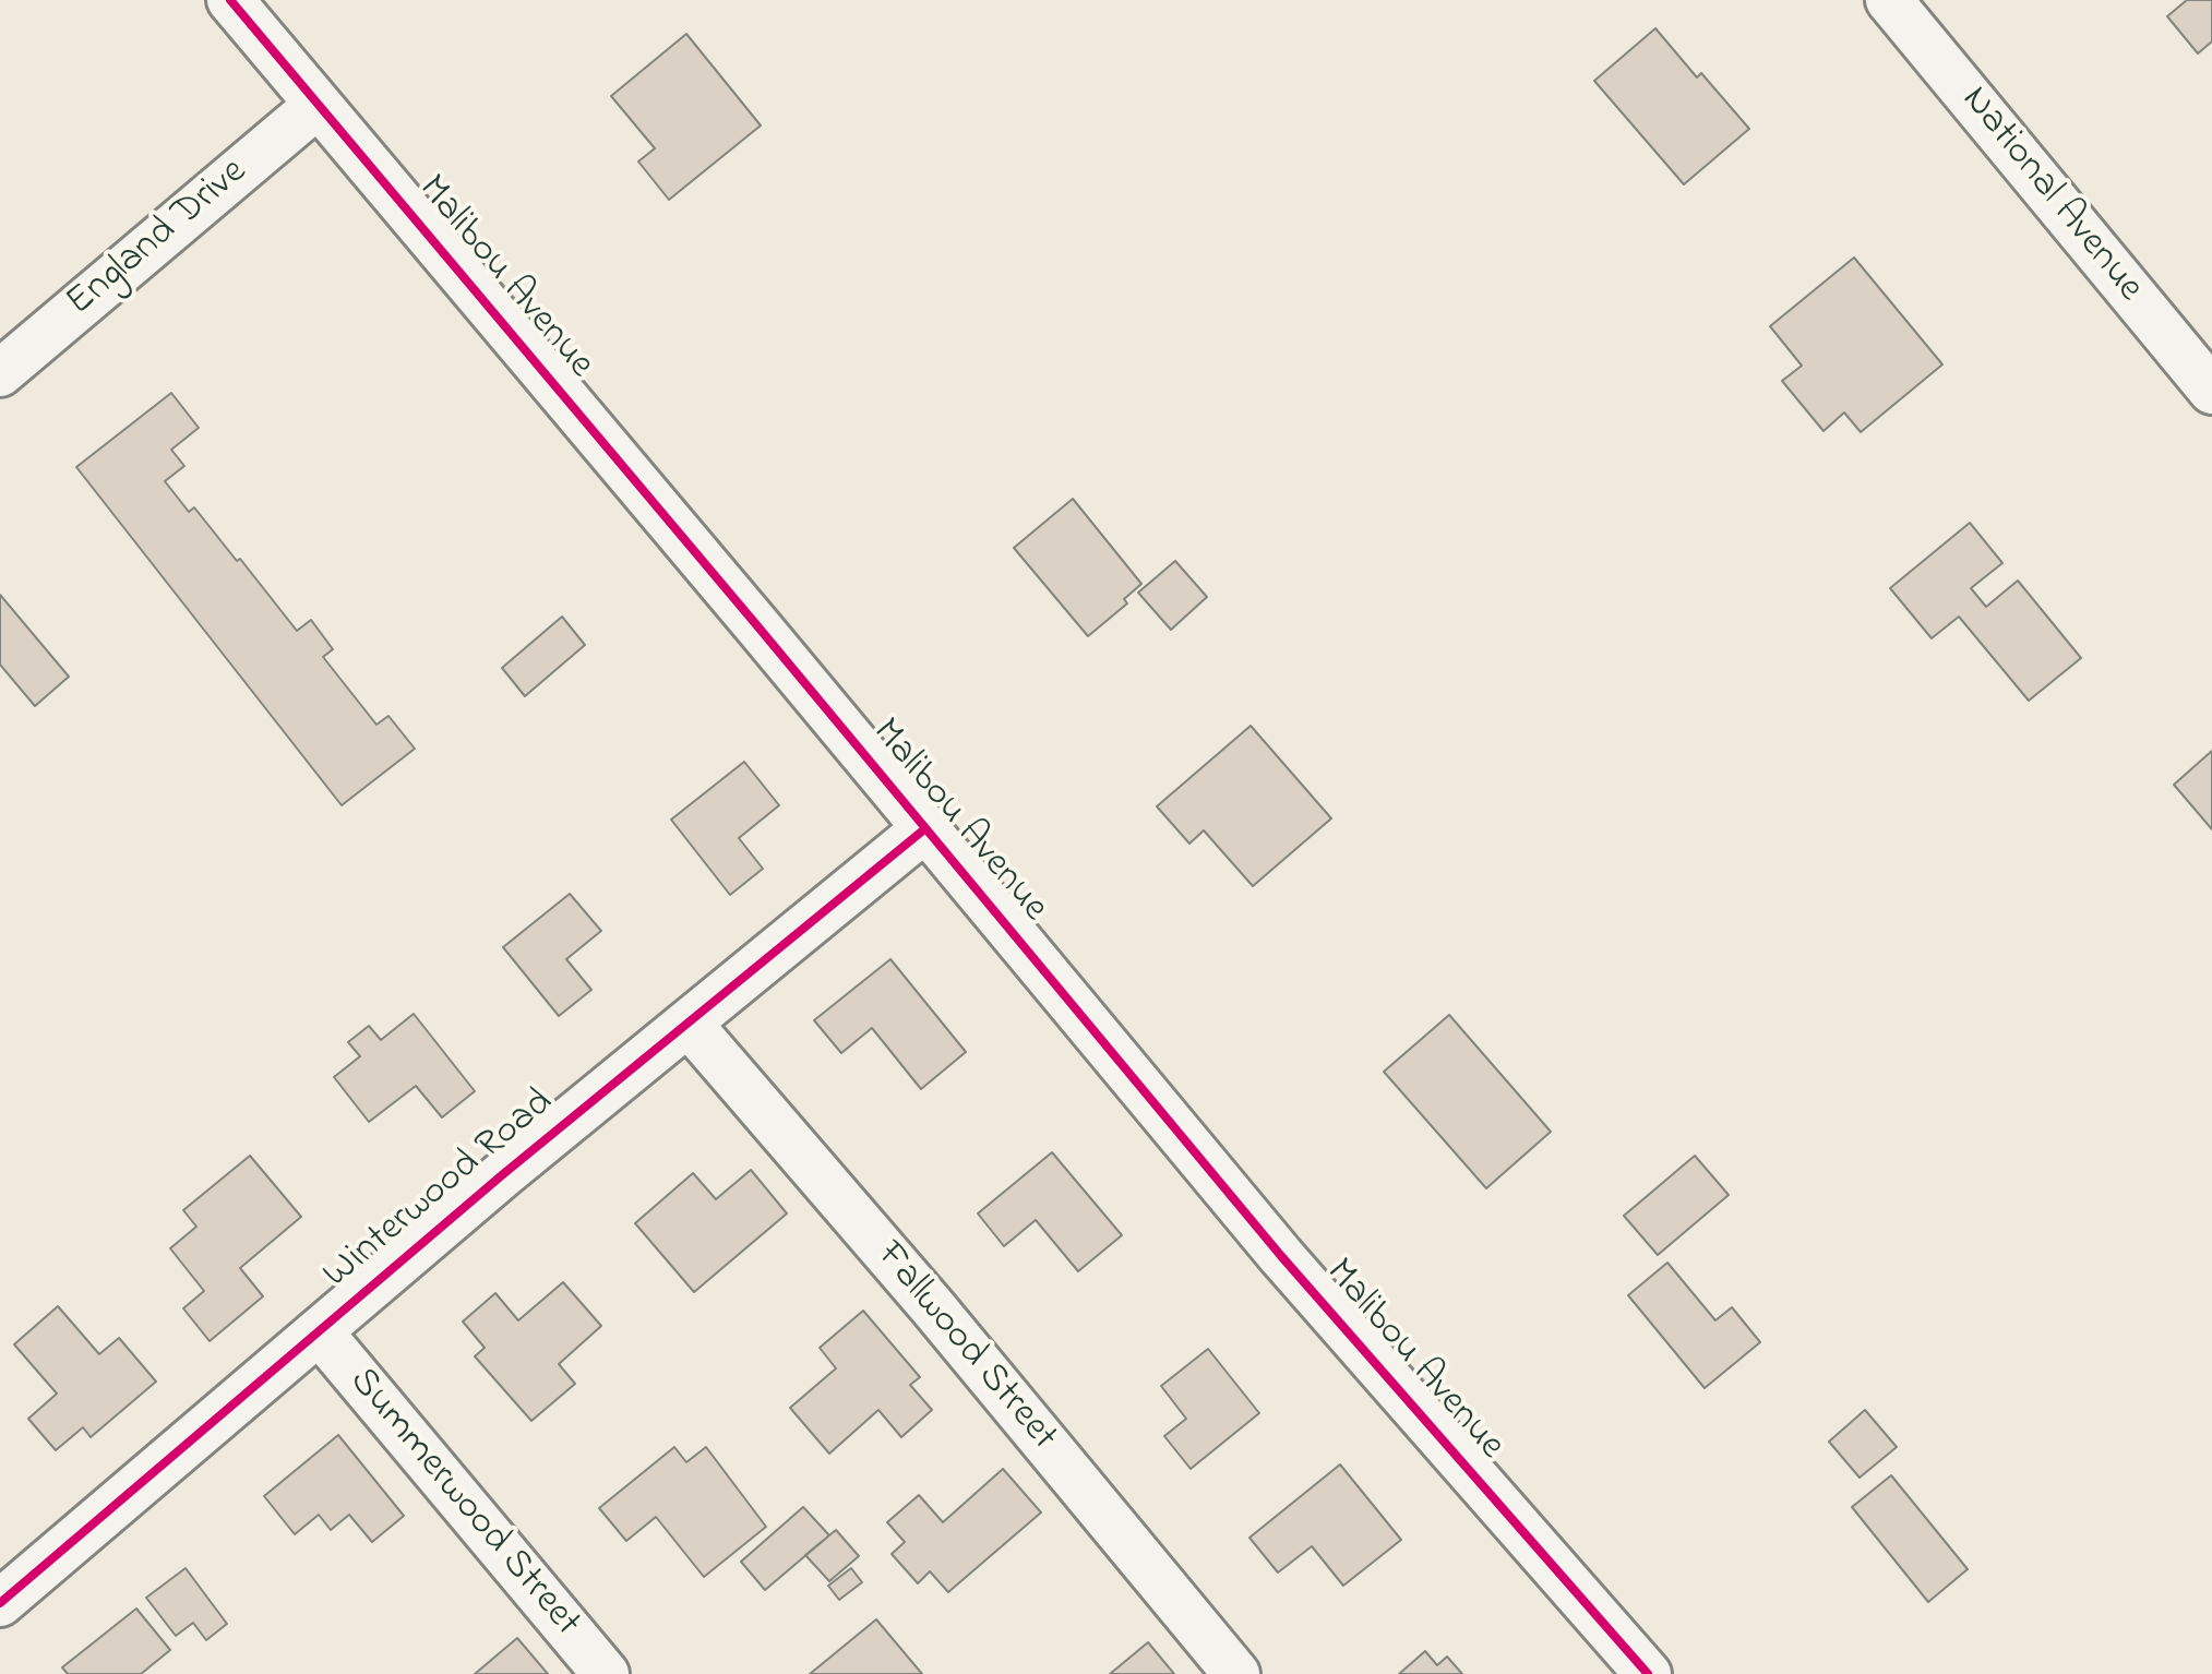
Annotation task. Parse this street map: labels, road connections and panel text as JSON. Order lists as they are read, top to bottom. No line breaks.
{"streets":{"street":["National Avenue","England Drive","Malibou Avenue","Winterwood Road","Fallwood Street","Summerwood Street"]},"crossings":[["England Drive","Malibou Avenue"],["Malibou Avenue","Winterwood Road"],["Winterwood Road","Fallwood Street"],["Winterwood Road","Summerwood Street"]]}
